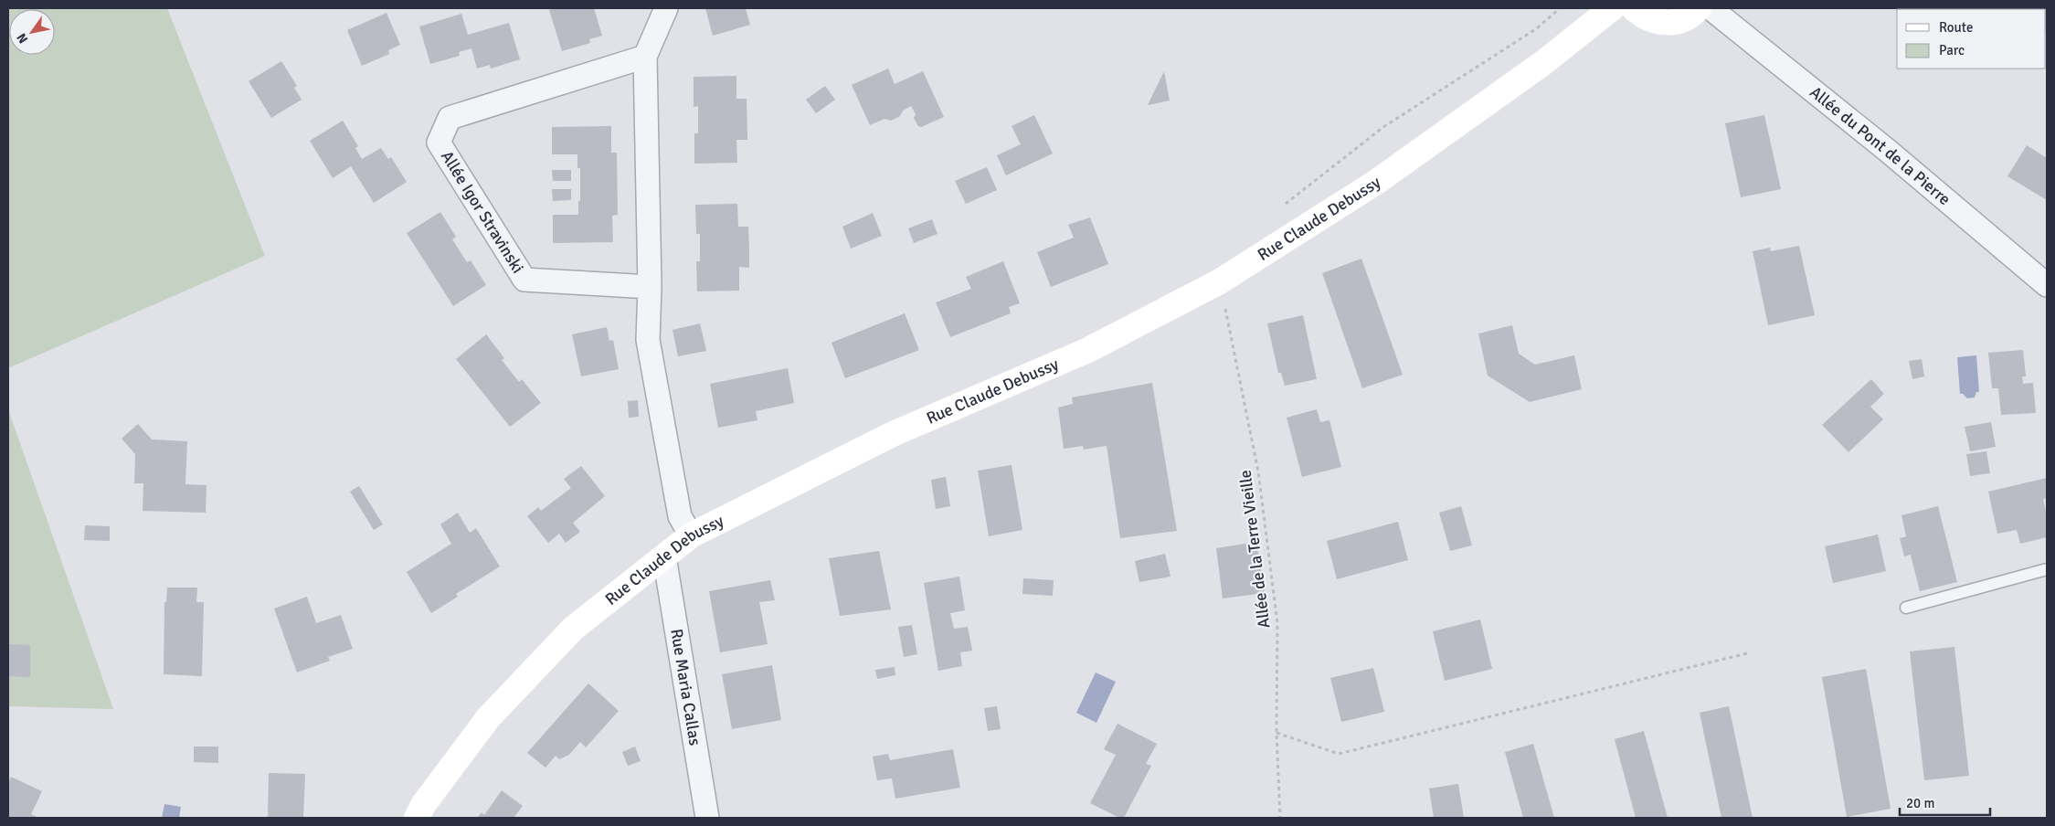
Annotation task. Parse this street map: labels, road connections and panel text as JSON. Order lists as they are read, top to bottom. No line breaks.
{"streets":{"street":["Allée du Pont de la Pierre","Allée Igor Stravinski","Rue Claude Debussy","Rue Maria Callas"],"path":["Allée de la Terre Vieille"]},"crossings":[["Rue Claude Debussy","Allée de la Terre Vieille"],["Rue Claude Debussy","Rue Maria Callas"]],"legend":["Route","Parc"],"scale_bar":"20 m","north":"bottom left"}
